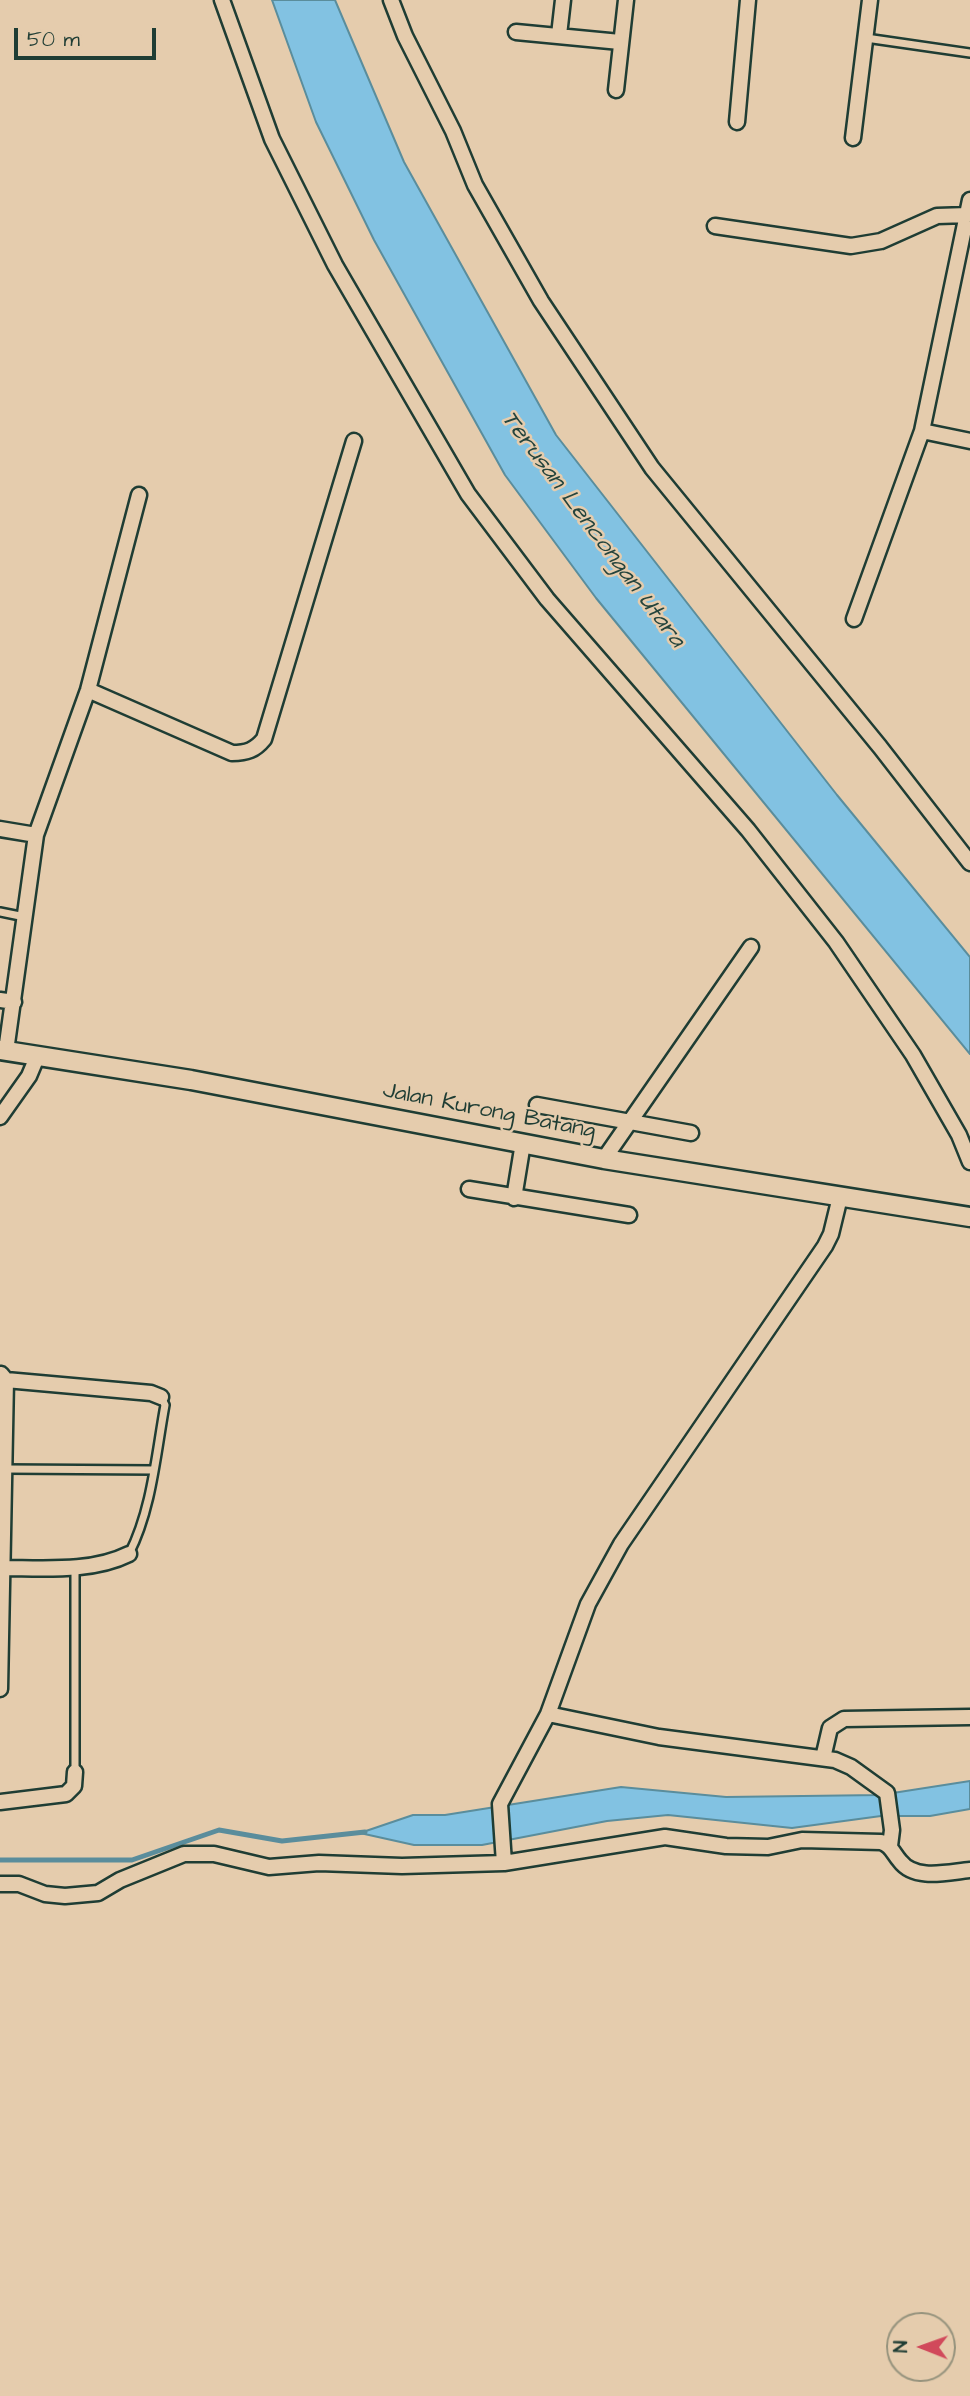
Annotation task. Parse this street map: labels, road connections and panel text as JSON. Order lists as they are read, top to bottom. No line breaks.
{"streets":{"street":["Jalan Kurong Batang"]},"water":["Terusan Lencongan Utara"],"scale_bar":"50 m","north":"left"}
